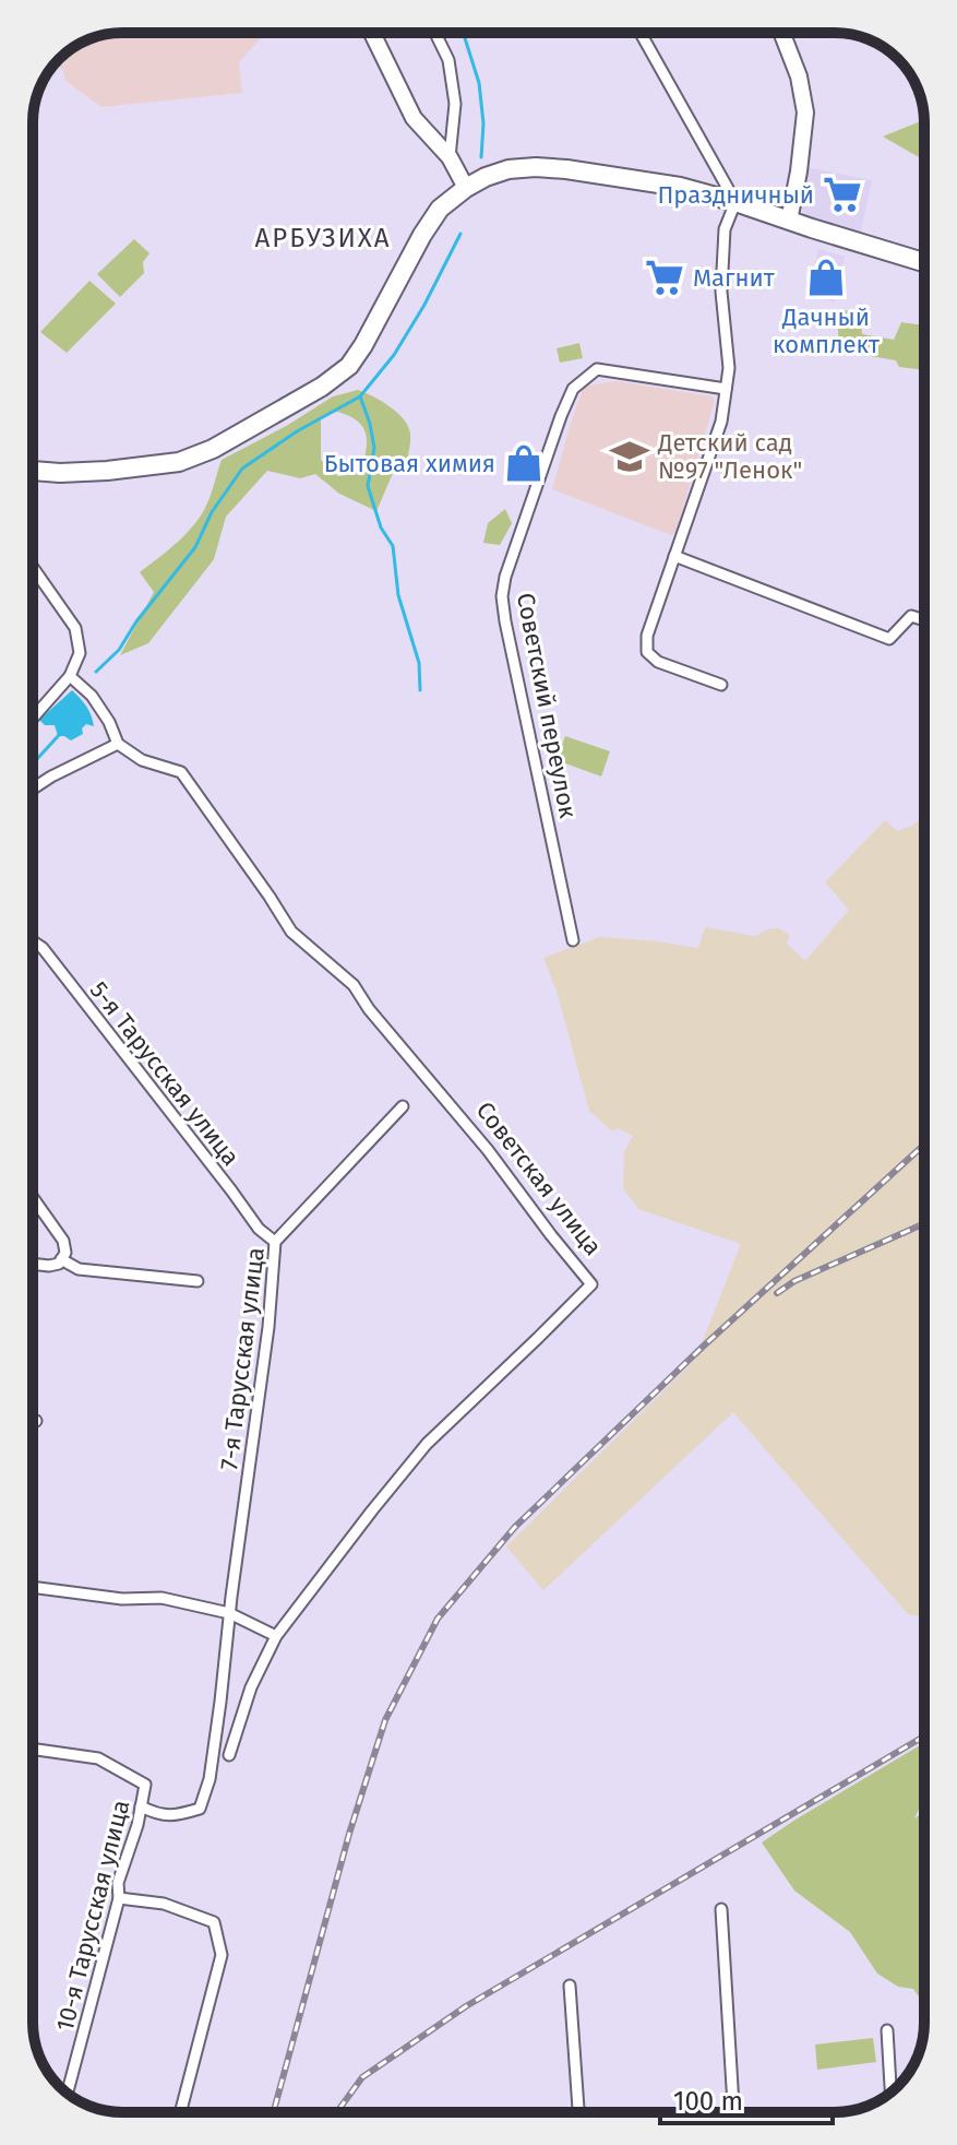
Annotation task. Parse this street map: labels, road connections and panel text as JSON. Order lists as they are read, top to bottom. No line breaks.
{"streets":{"street":["Советский переулок","5-я Тарусская улица","Советская улица","7-я Тарусская улица","10-я Тарусская улица"]},"crossings":[["5-я Тарусская улица","7-я Тарусская улица"],["7-я Тарусская улица","10-я Тарусская улица"]],"districts":["АРБУЗИХА"],"places":{"supermarket":["Праздничный","Магнит"],"shop":["Дачный комплект","Бытовая химия"],"school or university":["Детский сад №97 \"Ленок\""]},"scale_bar":"100 m"}
